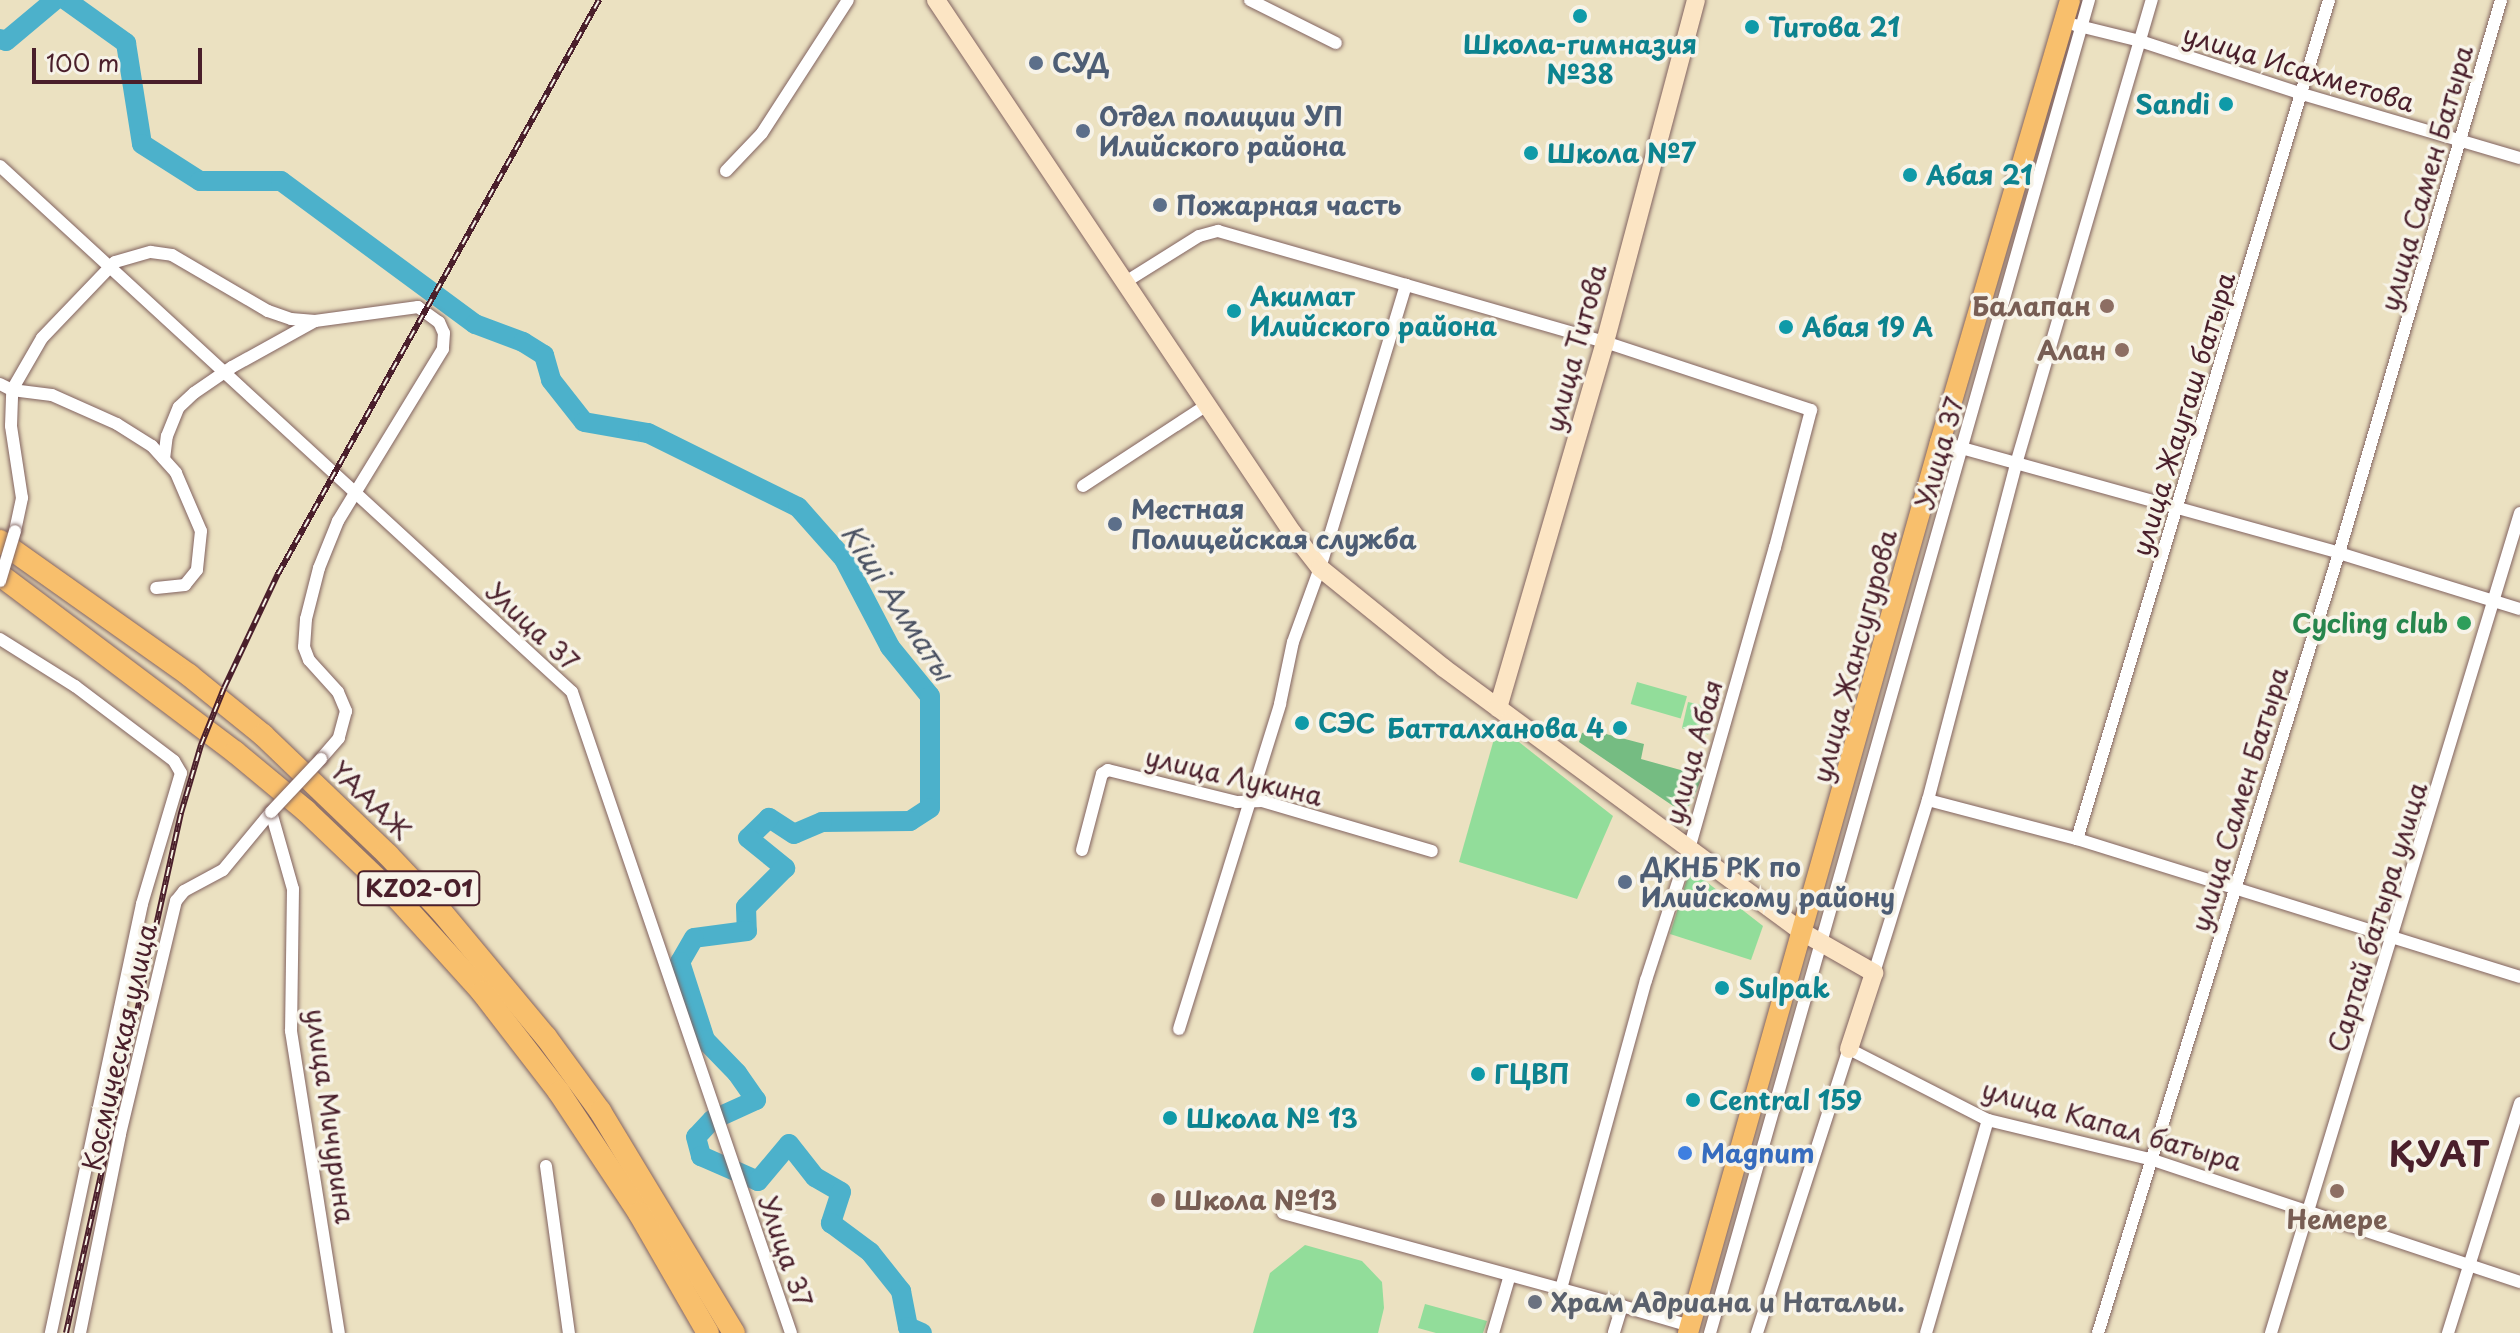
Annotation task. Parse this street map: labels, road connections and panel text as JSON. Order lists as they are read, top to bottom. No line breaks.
{"streets":{"highway":["ҮАААЖ","KZ02-01"],"main road":["улица Титова","улица Жансугурова"],"street":["улица Исахметова","улица Самен Батыра","улица Жаугаш батыра","Улица 37","улица Абая","улица Лукина","Сартай батыра улица","Космическая улица","улица Мичурина","улица Капал батыра"]},"crossings":[["улица Исахметова","улица Самен Батыра"],["улица Исахметова","улица Жаугаш батыра"],["улица Исахметова","улица Жансугурова"],["улица Самен Батыра","улица Капал батыра"],["улица Титова","улица Абая"],["Сартай батыра улица","улица Капал батыра"],["Космическая улица","улица Мичурина"]],"districts":["ҚУАТ"],"water":["Кіші Алматы"],"places":["Школа-гимназия №38","Титова 21","СУД","Sandi","Отдел полиции УП Илийского района","Школа №7","Абая 21","Пожарная часть","Балапан","Акимат Илийского района","Абая 19 А","Алан","Местная Полицейская служба","Cycling club","СЭС","Батталханова 4","ДКНБ РК по Илийскому району","Sulpak","ГЦВП","Central 159","Школа № 13","Magnum","Немере","Школа №13","Храм Адриана и Натальи."],"scale_bar":"100 m"}
